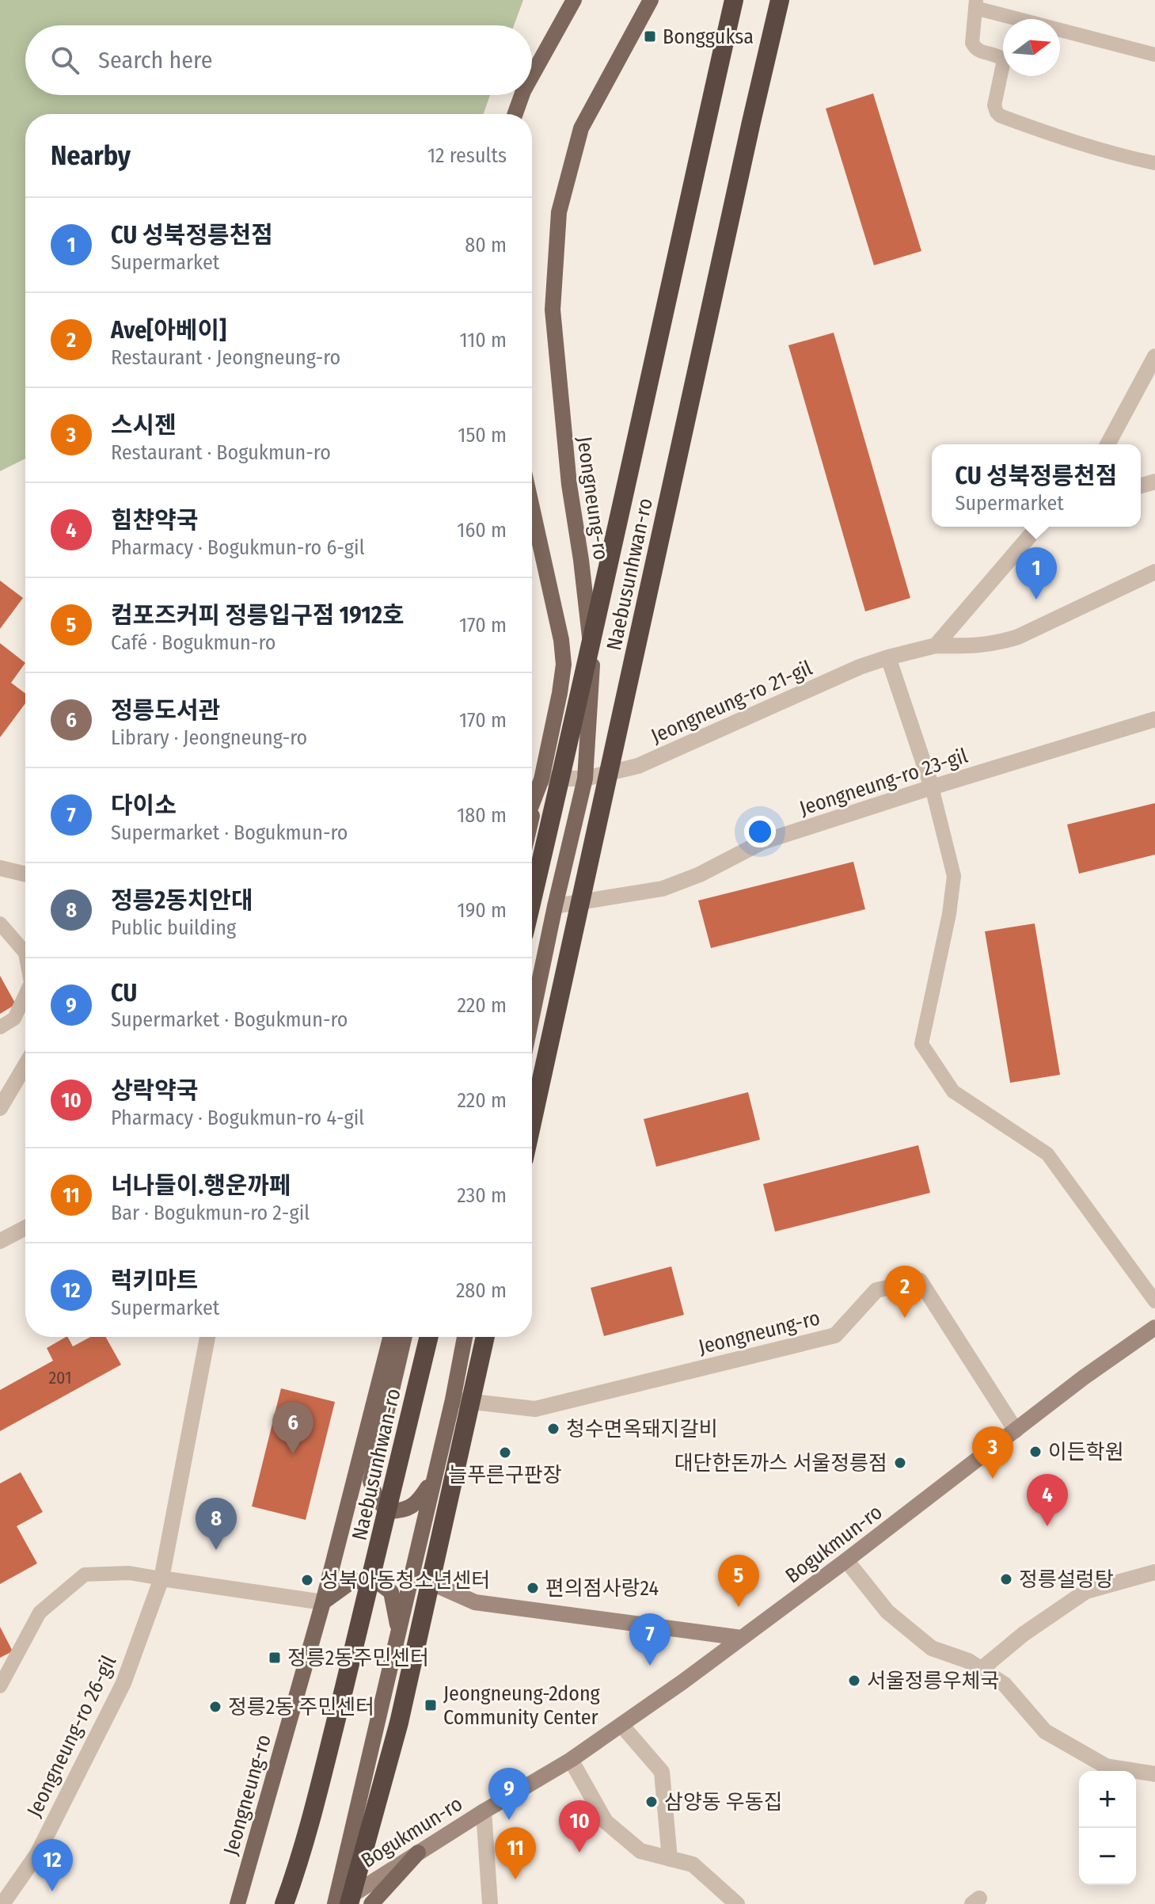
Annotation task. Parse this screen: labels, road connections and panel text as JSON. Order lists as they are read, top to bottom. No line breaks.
{"streets":{"highway":["Naebusunhwan-ro"],"main road":["Jeongneung-ro","Bogukmun-ro"],"street":["Jeongneung-ro 21-gil","Jeongneung-ro 23-gil","Jeongneung-ro 26-gil"]},"crossings":[["Jeongneung-ro","Jeongneung-ro 21-gil"],["Jeongneung-ro","Jeongneung-ro 23-gil"],["Jeongneung-ro","Bogukmun-ro"]],"places":{"transit":["Bongguksa","정릉2동주민센터","Jeongneung-2dong Community Center"],"other":["청수면옥돼지갈비","이든학원","늘푸른구판장","대단한돈까스 서울정릉점","정릉설렁탕","성북아동청소년센터","편의점사랑24","서울정릉우체국","정릉2동 주민센터","삼양동 우동집"]},"house_numbers":["201"],"north":"right","page":{"search":"Search here","heading":["Nearby","12 results"],"list":[{"mark":"1","name":"CU 성북정릉천점","note":"Supermarket","value":"80 m"},{"mark":"2","name":"Ave[아베이]","note":"Restaurant · Jeongneung-ro","value":"110 m"},{"mark":"3","name":"스시젠","note":"Restaurant · Bogukmun-ro","value":"150 m"},{"mark":"4","name":"힘챤약국","note":"Pharmacy · Bogukmun-ro 6-gil","value":"160 m"},{"mark":"5","name":"컴포즈커피 정릉입구점 1912호","note":"Café · Bogukmun-ro","value":"170 m"},{"mark":"6","name":"정릉도서관","note":"Library · Jeongneung-ro","value":"170 m"},{"mark":"7","name":"다이소","note":"Supermarket · Bogukmun-ro","value":"180 m"},{"mark":"8","name":"정릉2동치안대","note":"Public building","value":"190 m"},{"mark":"9","name":"CU","note":"Supermarket · Bogukmun-ro","value":"220 m"},{"mark":"10","name":"상락약국","note":"Pharmacy · Bogukmun-ro 4-gil","value":"220 m"},{"mark":"11","name":"너나들이.행운까페","note":"Bar · Bogukmun-ro 2-gil","value":"230 m"},{"mark":"12","name":"럭키마트","note":"Supermarket","value":"280 m"}],"popup":["CU 성북정릉천점","Supermarket"],"pins":["1","2","6","3","4","8","5","7","9","10","11","12"],"map_buttons":["+","−"]}}
